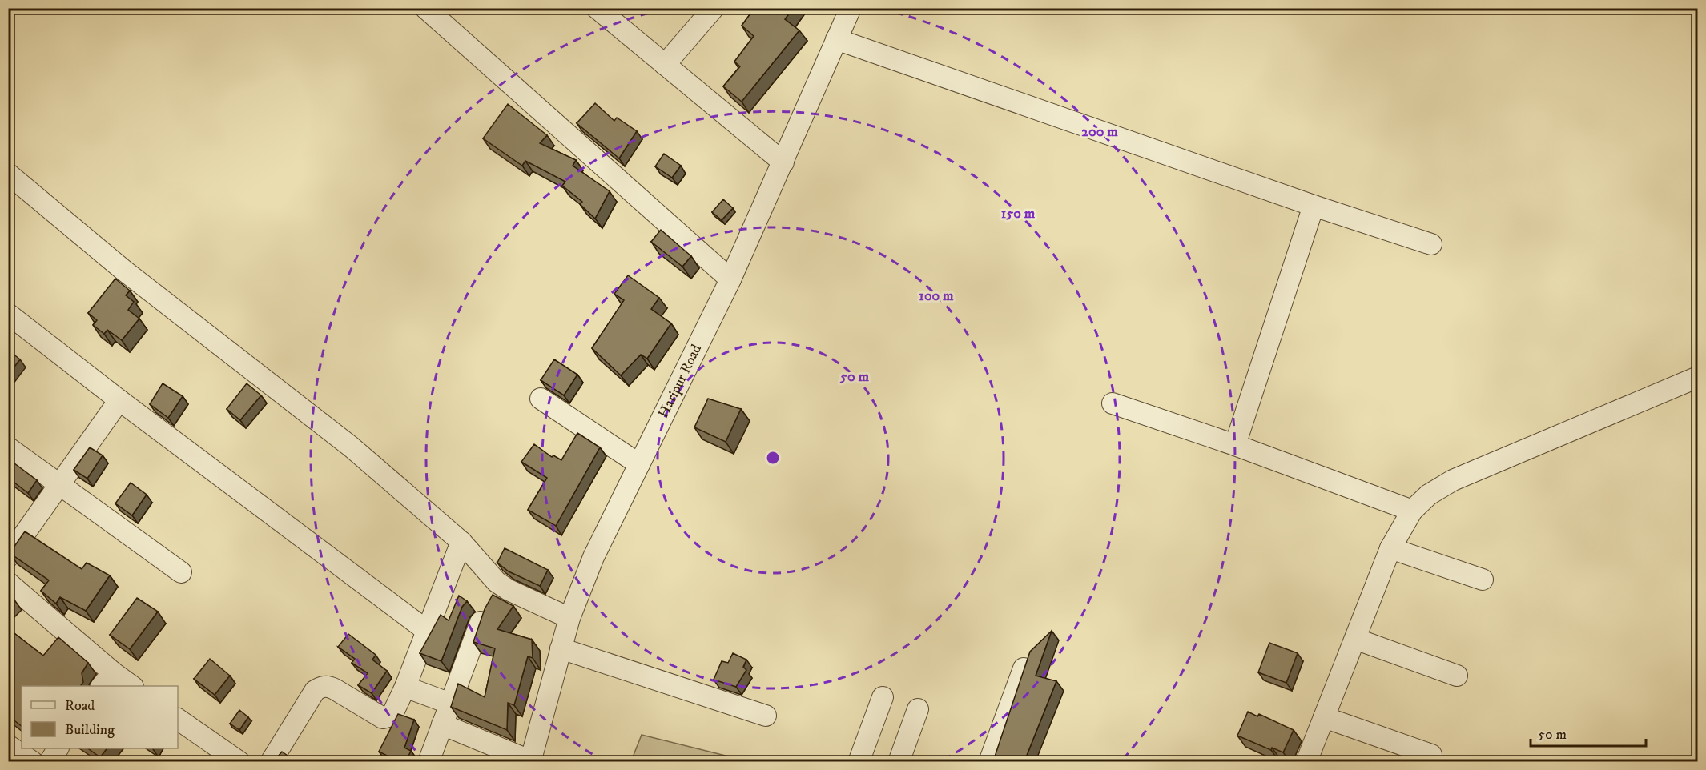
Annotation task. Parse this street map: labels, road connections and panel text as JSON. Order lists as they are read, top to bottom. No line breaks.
{"streets":{"street":["Haripur Road"]},"legend":["Road","Building"],"scale_bar":"50 m","rings":["200 m","150 m","100 m","50 m"]}
